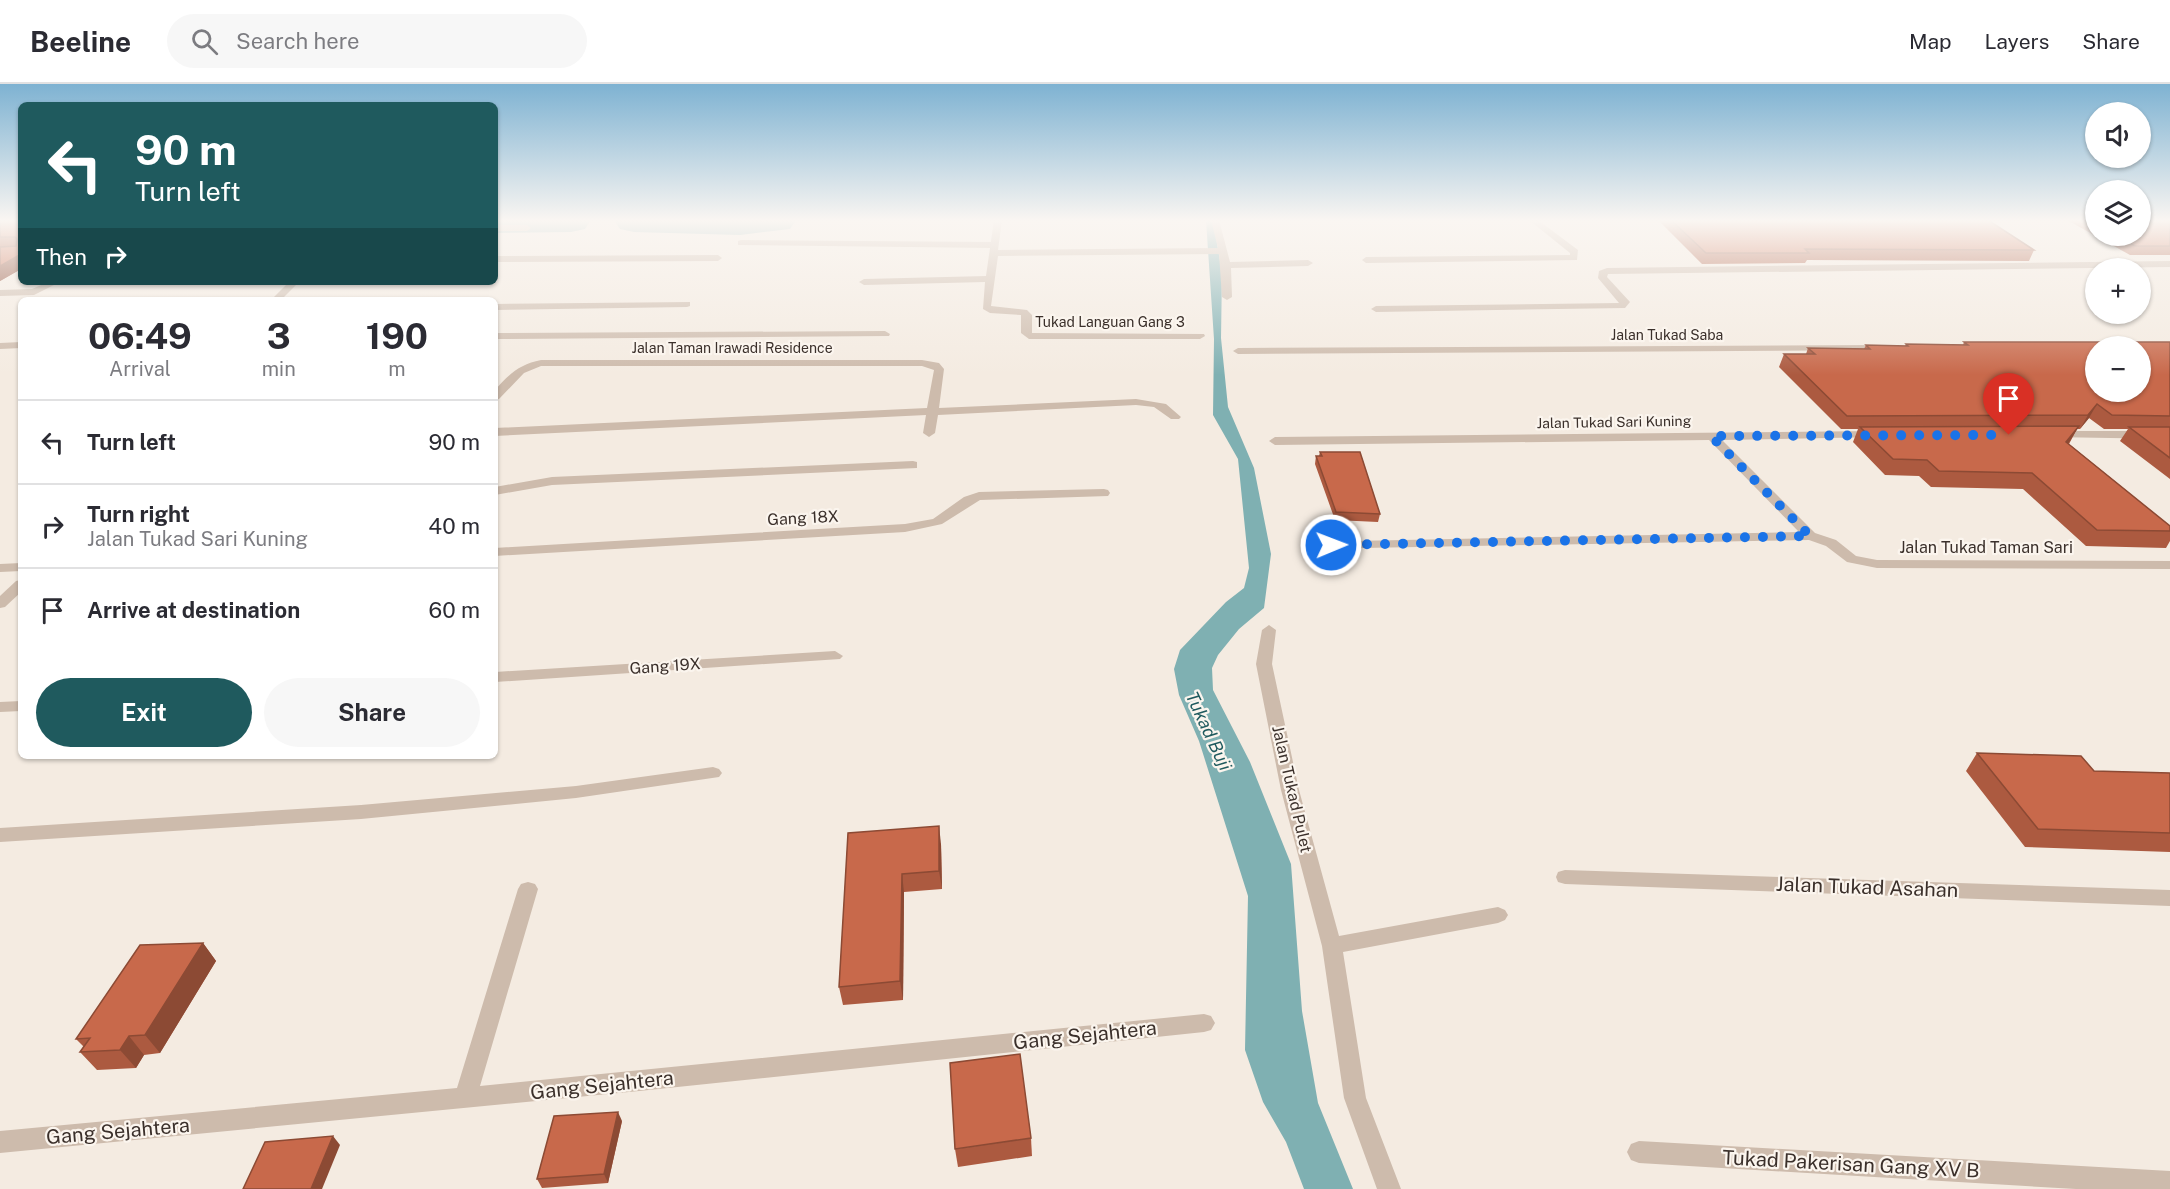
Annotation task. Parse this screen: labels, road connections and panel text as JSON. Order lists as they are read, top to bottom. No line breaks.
{"streets":{"street":["Tukad Languan Gang 3","Jalan Tukad Saba","Jalan Taman Irawadi Residence","Jalan Tukad Sari Kuning","Gang 18X","Jalan Tukad Taman Sari","Gang 19X","Jalan Tukad Pulet","Jalan Tukad Asahan","Gang Sejahtera","Tukad Pakerisan Gang XV B"]},"water":["Tukad Buji"],"page":{"header":"Beeline","search":"Search here","nav":["Map","Layers","Share"],"map_buttons":["+","−"],"turn":["90 m","Turn left"],"then":"Then","eta":["06:49","Arrival","3","min","190","m"],"list":[{"name":"Turn left","value":"90 m"},{"name":"Turn right","note":"Jalan Tukad Sari Kuning","value":"40 m"},{"name":"Arrive at destination","value":"60 m"}],"buttons":["Exit","Share"]}}
